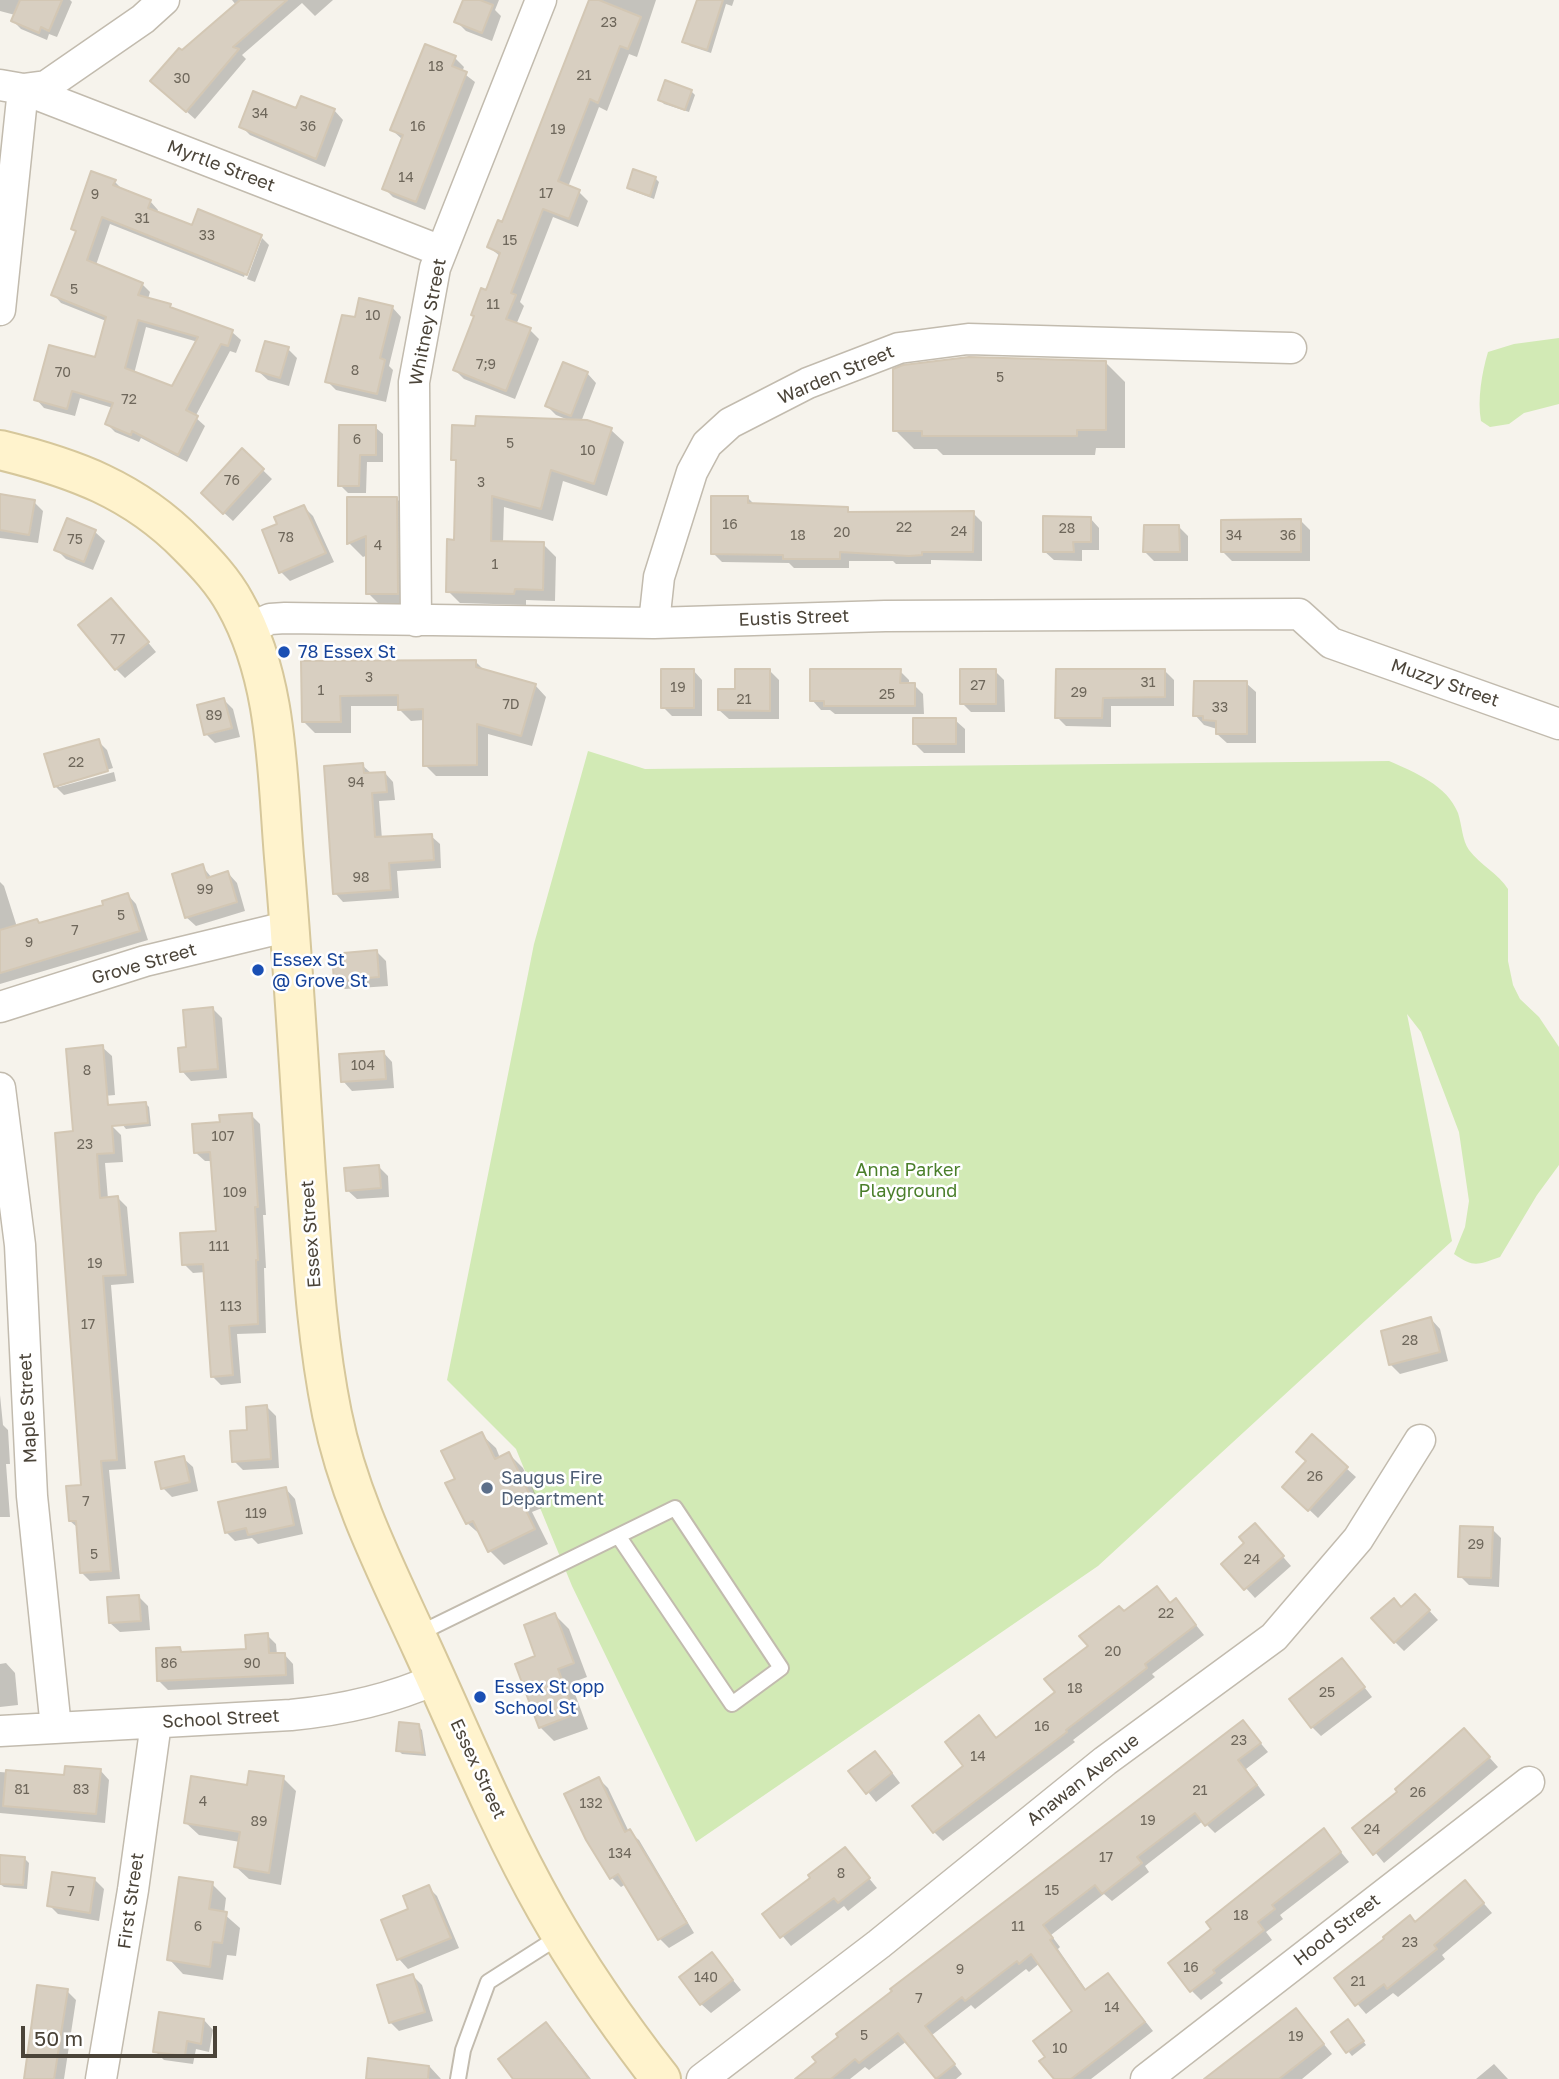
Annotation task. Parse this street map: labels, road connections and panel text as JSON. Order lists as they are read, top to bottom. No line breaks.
{"streets":{"main road":["Essex Street"],"street":["Myrtle Street","Whitney Street","Warden Street","Eustis Street","Muzzy Street","Grove Street","Maple Street","School Street","Anawan Avenue","First Street","Hood Street"]},"crossings":[["Myrtle Street","Whitney Street"],["Whitney Street","Eustis Street"],["Warden Street","Eustis Street"],["Eustis Street","Muzzy Street"],["Eustis Street","Essex Street"],["Grove Street","Essex Street"],["Essex Street","School Street"],["Maple Street","School Street"],["School Street","First Street"]],"parks":["Anna Parker Playground"],"places":["78 Essex St","Essex St @ Grove St","Saugus Fire Department","Essex St opp School St"],"house_numbers":["23","18","21","30","34","36","16","19","14","17","9","31","33","15","5","11","10","7;9","8","70","5","72","6","5","10","76","3","16","22","28","24","20","18","34","36","78","75","4","1","77","3","31","27","19","1","29","25","21","7D","33","89","22","94","98","99","5","7","9","104","8","107","23","109","111","19","113","17","28","26","7","119","29","5","24","22","20","86","90","18","25","16","23","14","81","83","21","26","4","132","19","89","24","134","17","8","15","7","18","6","11","23","16","9","140","21","7","14","5","19","10"],"scale_bar":"50 m"}
